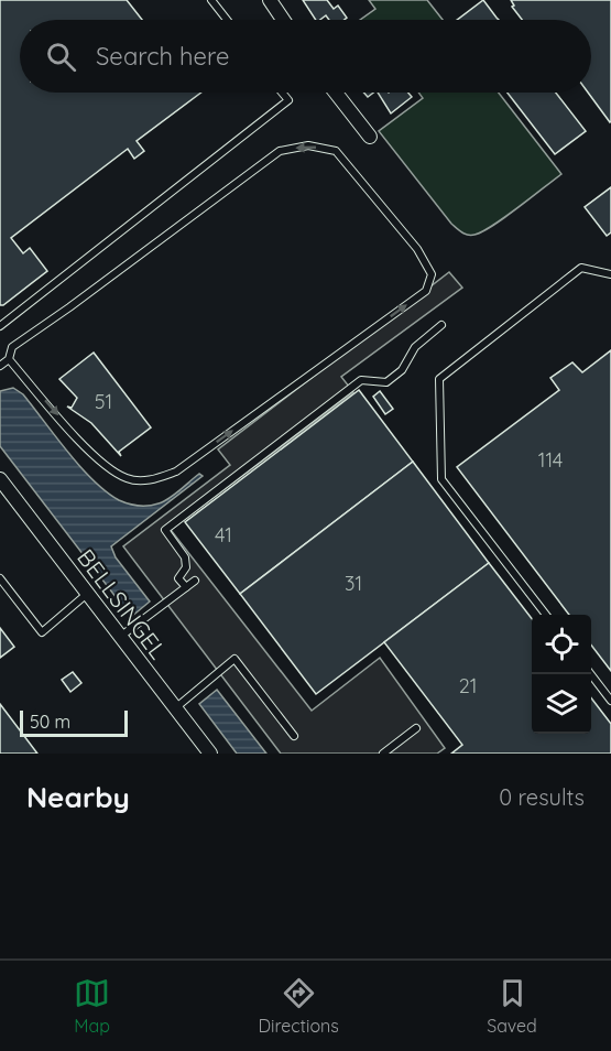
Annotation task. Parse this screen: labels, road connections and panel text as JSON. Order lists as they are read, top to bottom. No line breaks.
{"streets":{"street":["BELLSINGEL"]},"house_numbers":["51","114","41","31","21"],"scale_bar":"50 m","page":{"search":"Search here","scale":"50 m","heading":["Nearby","0 results"],"nav":["Map","Directions","Saved"]}}
